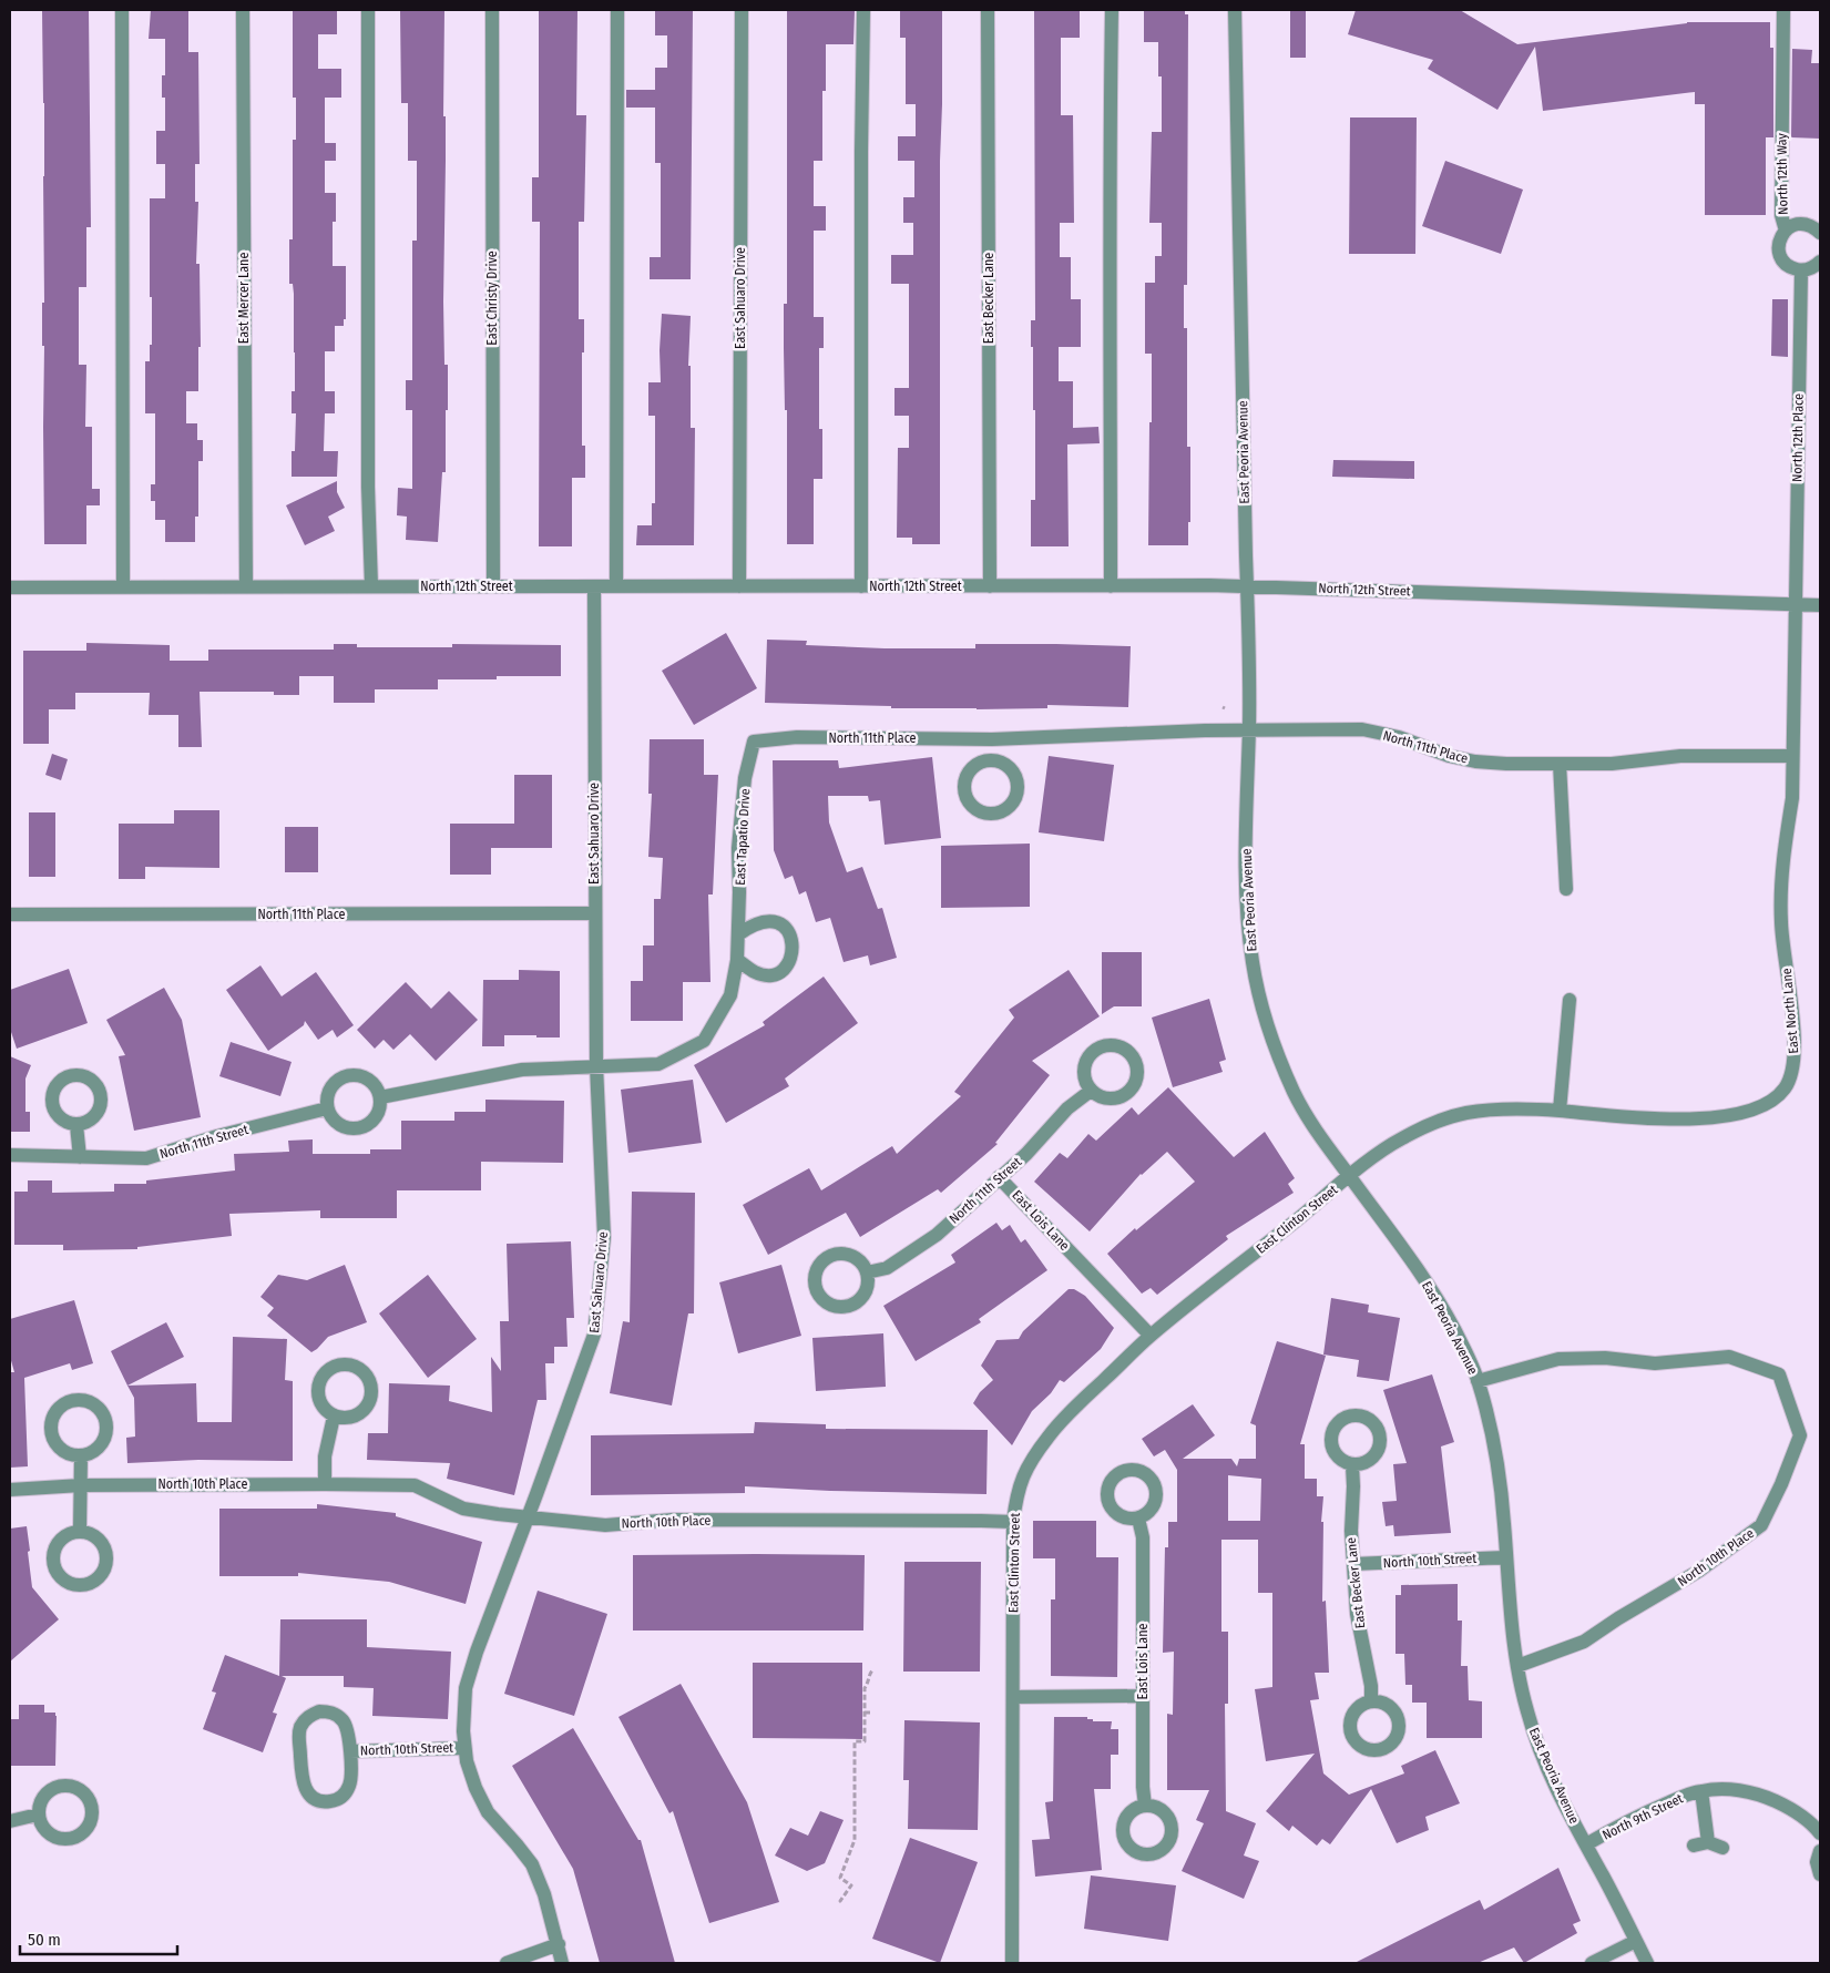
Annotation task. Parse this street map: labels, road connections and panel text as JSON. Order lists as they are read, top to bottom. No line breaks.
{"streets":{"street":["North 12th Way","East Mercer Lane","East Christy Drive","East Sahuaro Drive","East Becker Lane","North 12th Place","East Peoria Avenue","North 12th Street","North 11th Place","East Tapatio Drive","East North Lane","North 11th Street","East Clinton Street","East Lois Lane","North 10th Place","North 10th Street","North 9th Street"]},"crossings":[["North 12th Way","North 12th Place"],["East Mercer Lane","North 12th Street"],["East Christy Drive","North 12th Street"],["East Sahuaro Drive","North 12th Street"],["East Sahuaro Drive","North 11th Place"],["East Sahuaro Drive","East Tapatio Drive"],["East Sahuaro Drive","North 10th Place"],["East Sahuaro Drive","North 10th Street"],["East Becker Lane","North 12th Street"],["East Becker Lane","North 10th Street"],["North 12th Place","North 12th Street"],["North 12th Place","East North Lane"],["East Peoria Avenue","North 12th Street"],["East Peoria Avenue","North 11th Place"],["East Peoria Avenue","East North Lane"],["East Peoria Avenue","East Clinton Street"],["East Peoria Avenue","North 10th Place"],["East Peoria Avenue","North 10th Street"],["East Peoria Avenue","North 9th Street"],["North 12th Street","East North Lane"],["North 11th Place","East Tapatio Drive"],["North 11th Place","East North Lane"],["East North Lane","East Clinton Street"],["North 11th Street","East Lois Lane"],["East Clinton Street","East Lois Lane"],["East Clinton Street","North 10th Place"]],"scale_bar":"50 m"}
